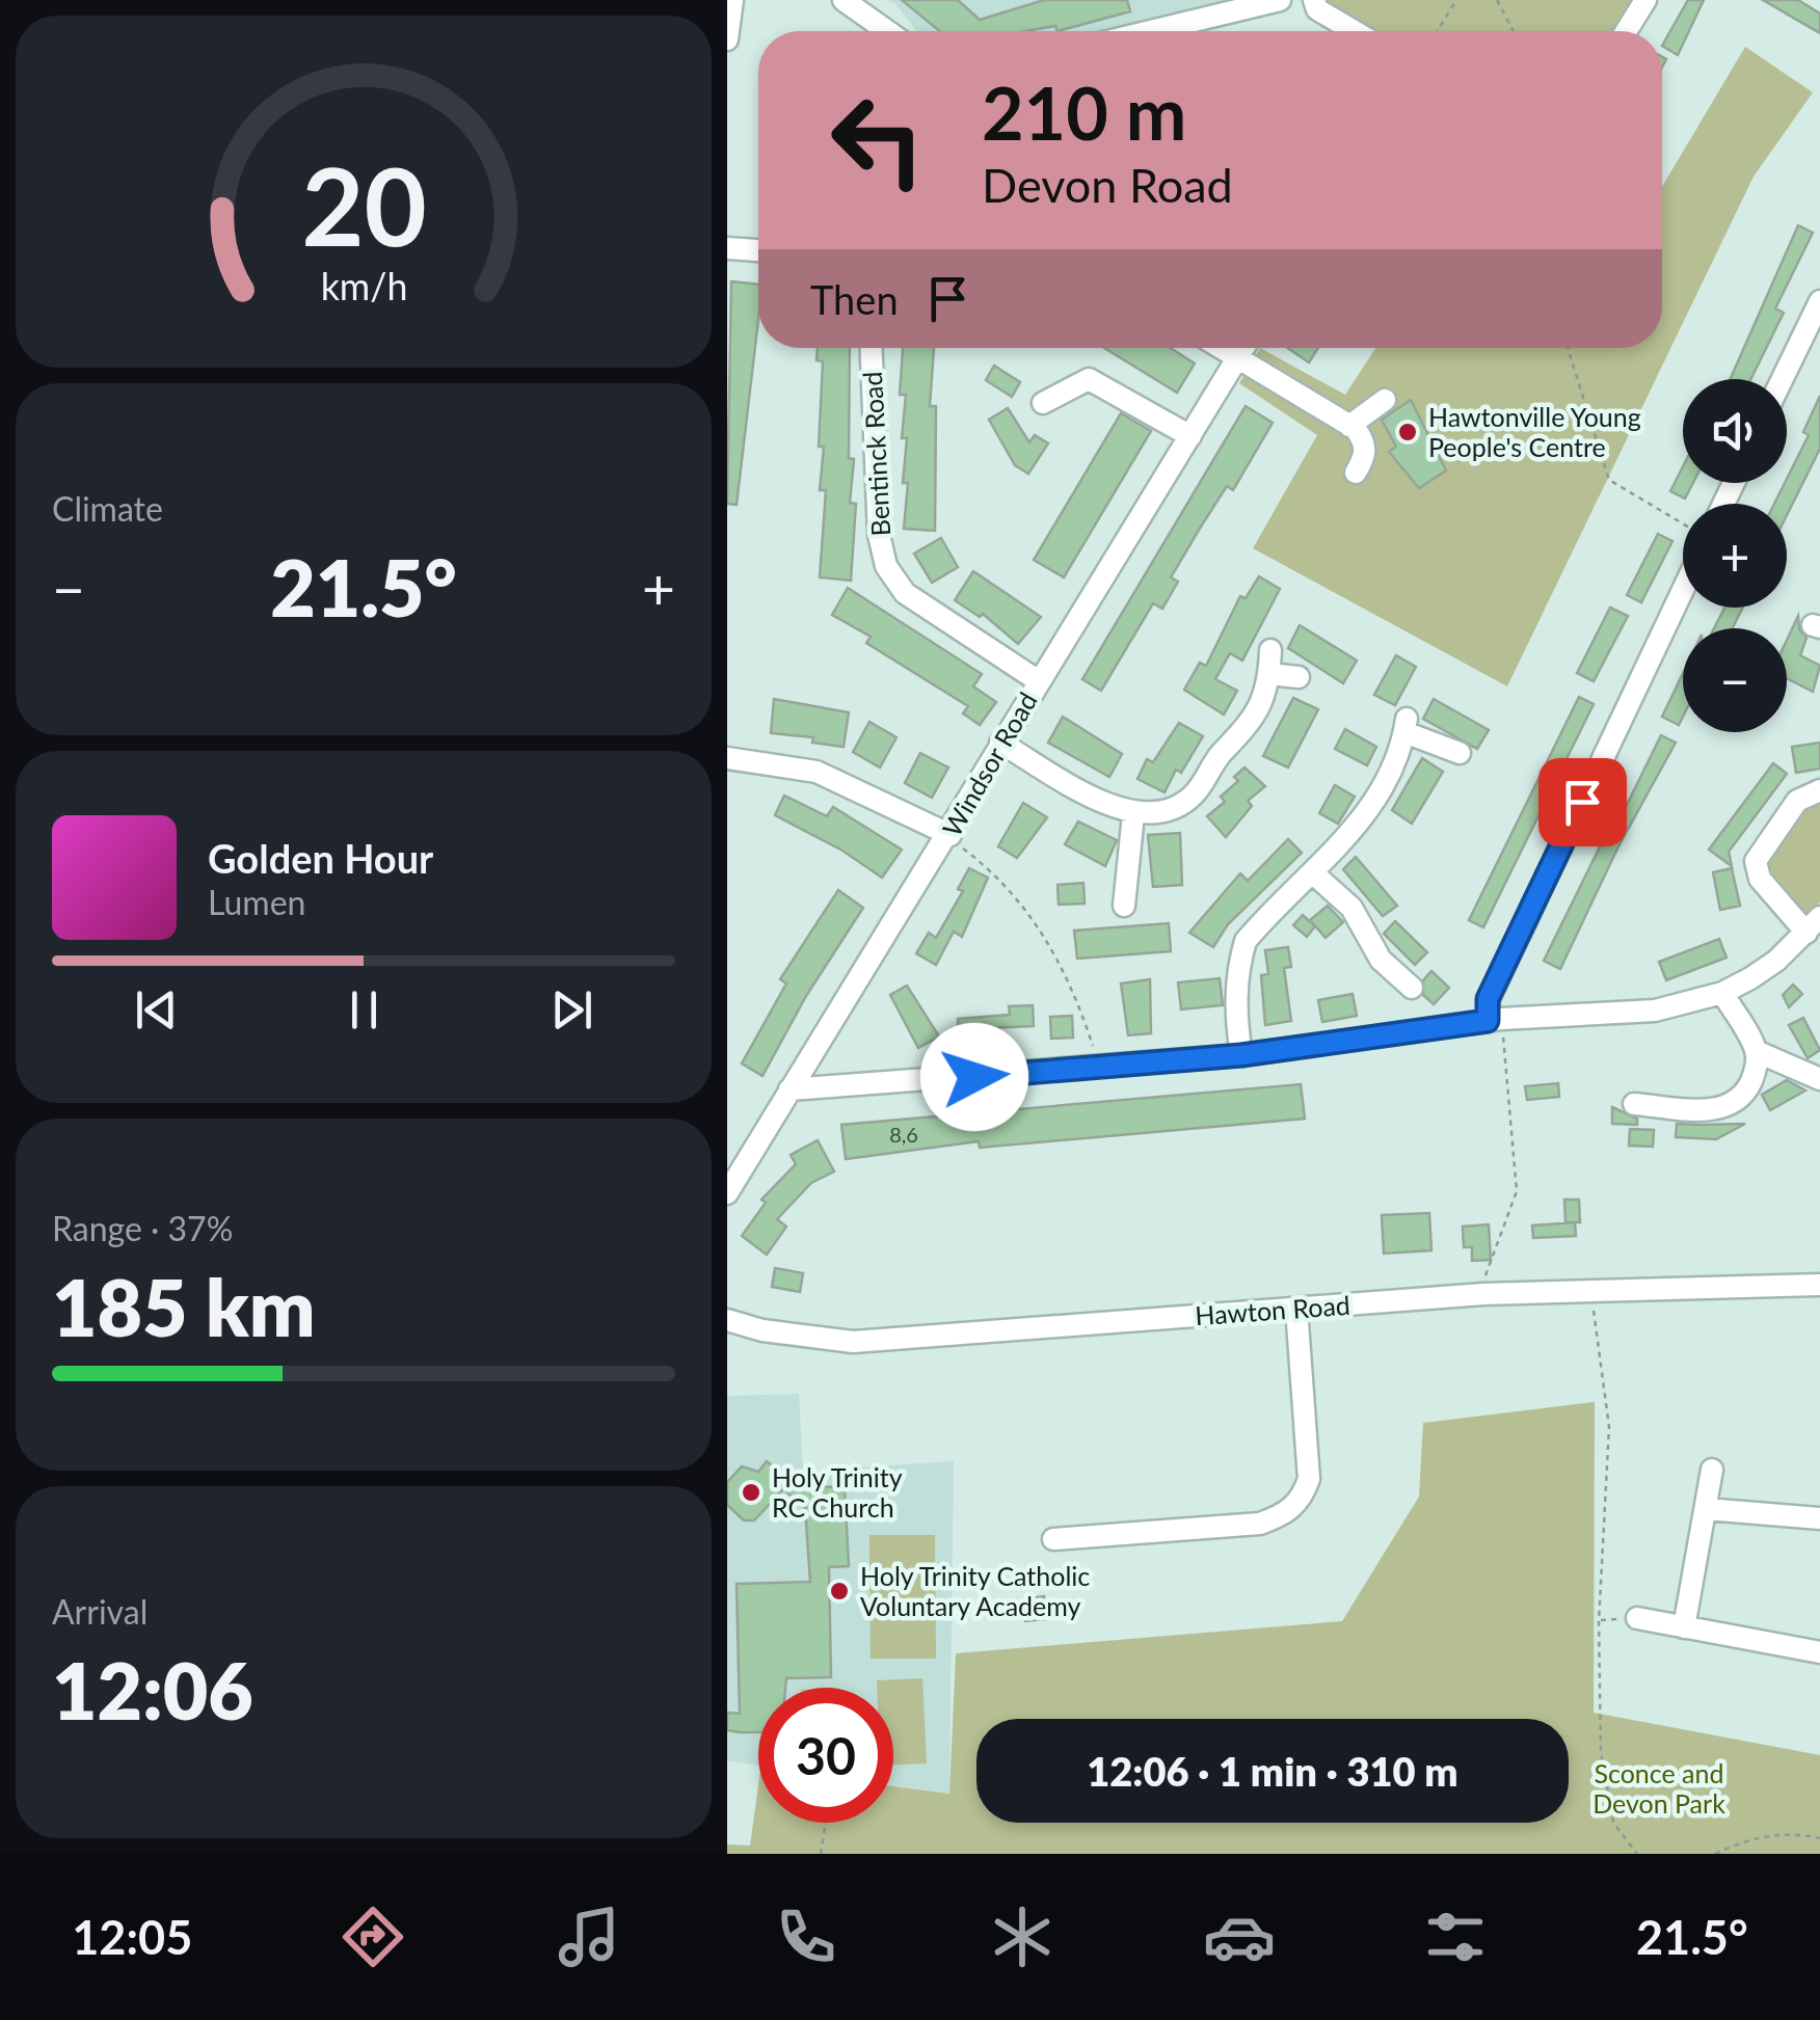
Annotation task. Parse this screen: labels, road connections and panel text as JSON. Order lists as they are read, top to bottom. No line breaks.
{"streets":{"street":["Bentinck Road","Windsor Road","Hawton Road"]},"crossings":[["Bentinck Road","Windsor Road"]],"parks":["Sconce and Devon Park"],"places":["Hawtonville Young People's Centre","Holy Trinity RC Church","Holy Trinity Catholic Voluntary Academy"],"house_numbers":["8,6"],"page":{"turn":["210 m","Devon Road"],"then":"Then","map_buttons":["+","−"],"tile":["Climate",["Range · 37%","185 km"],["Arrival","12:06"]],"heat":["−","21.5°","+"],"song":["Golden Hour","Lumen"],"limit":"30","trip":"12:06 · 1 min · 310 m","tabs":["12:05","21.5°"],"gauge":["20","km/h"]}}
